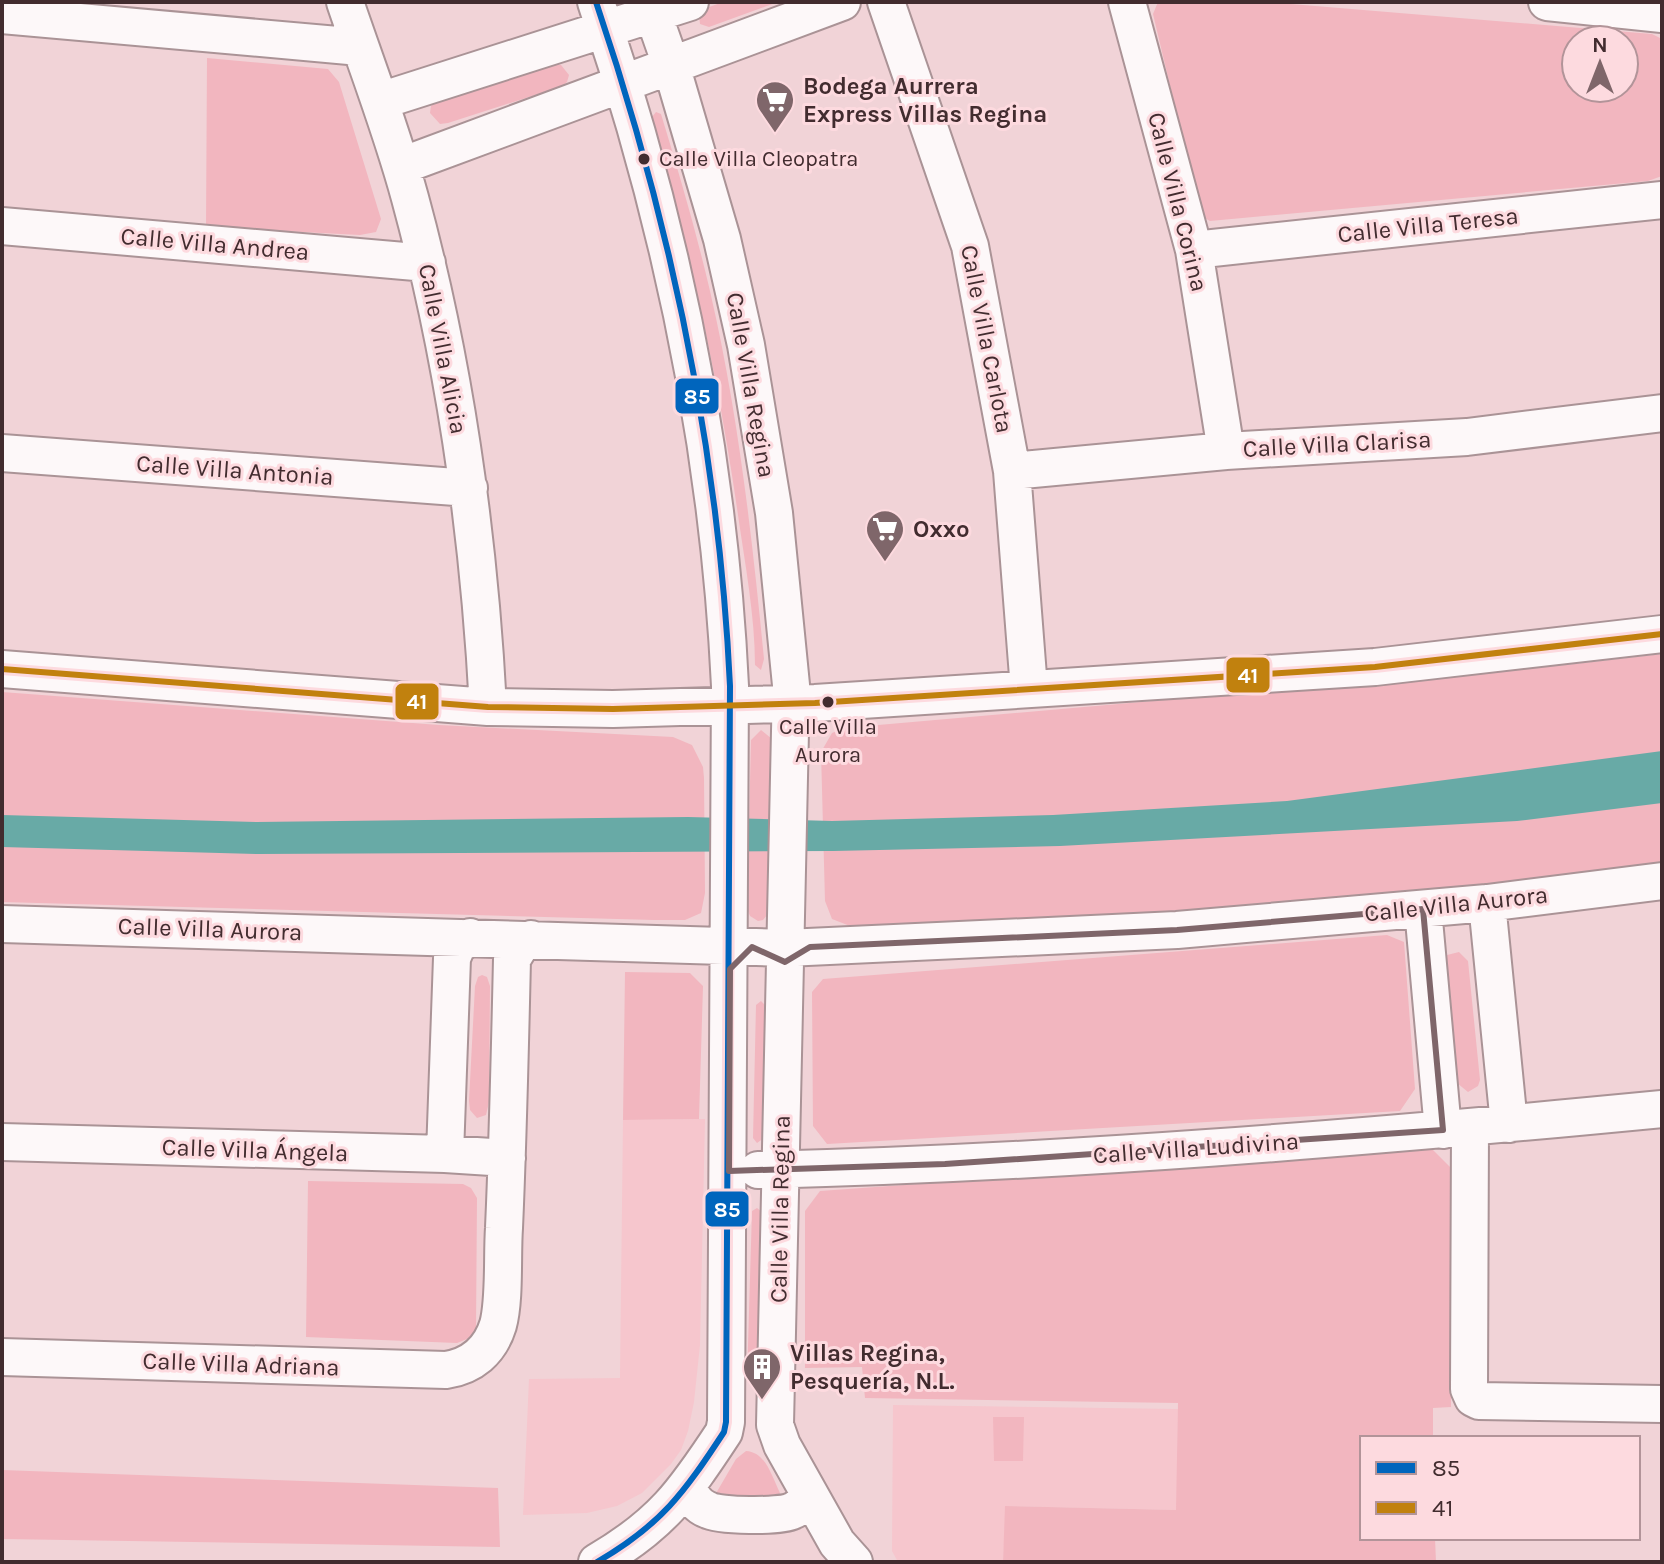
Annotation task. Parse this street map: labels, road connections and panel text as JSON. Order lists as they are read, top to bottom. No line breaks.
{"streets":{"street":["Calle Villa Corina","Calle Villa Teresa","Calle Villa Andrea","Calle Villa Carlota","Calle Villa Alicia","Calle Villa Regina","Calle Villa Clarisa","Calle Villa Antonia","Calle Villa Aurora","Calle Villa Ludivina","Calle Villa Ángela","Calle Villa Adriana"]},"crossings":[["Calle Villa Corina","Calle Villa Teresa"],["Calle Villa Corina","Calle Villa Clarisa"],["Calle Villa Andrea","Calle Villa Alicia"],["Calle Villa Carlota","Calle Villa Clarisa"],["Calle Villa Alicia","Calle Villa Antonia"],["Calle Villa Regina","Calle Villa Aurora"],["Calle Villa Regina","Calle Villa Ludivina"],["Calle Villa Ángela","Calle Villa Adriana"]],"places":{"supermarket":["Bodega Aurrera Express Villas Regina","Oxxo"],"other":["Calle Villa Cleopatra","Calle Villa Aurora"],"building":["Villas Regina, Pesquería, N.L."]},"lines":["transit line 85","transit line 41"],"legend":["85","41"],"north":"top"}
